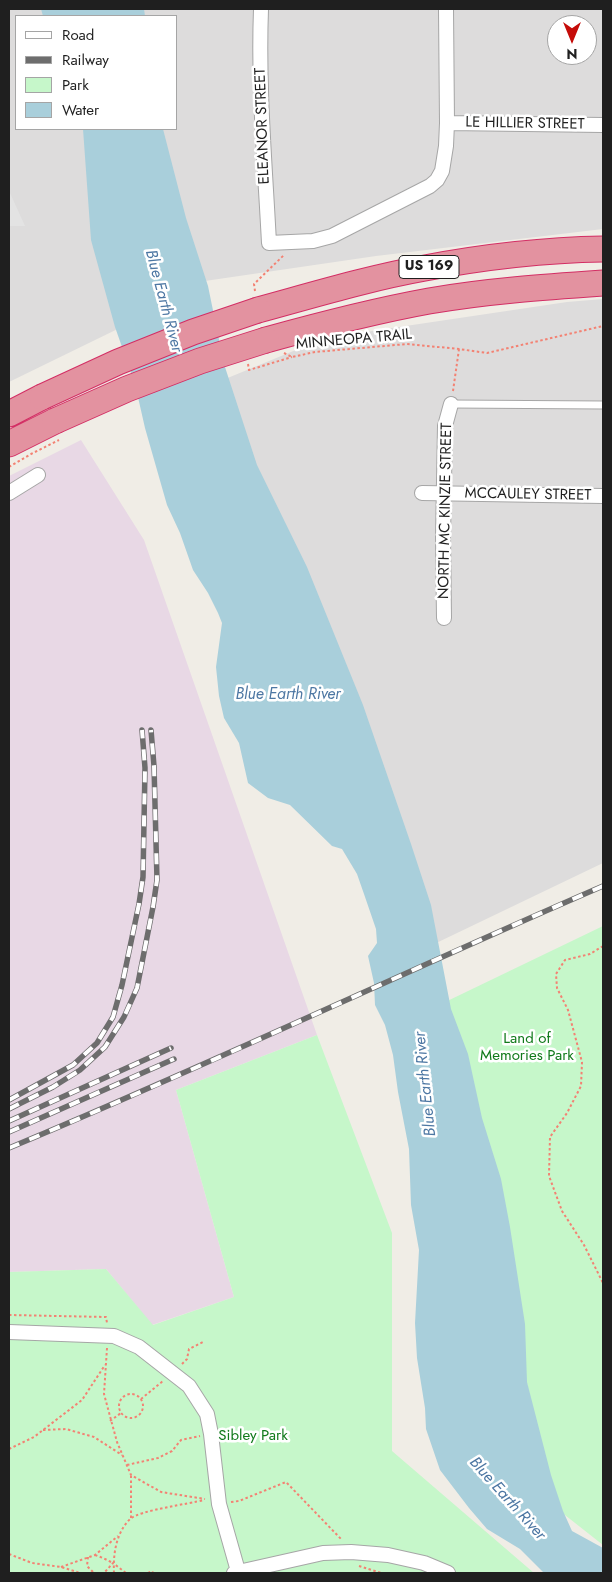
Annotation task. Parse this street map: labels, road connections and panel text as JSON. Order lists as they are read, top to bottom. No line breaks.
{"streets":{"highway":["US 169"],"street":["LE HILLIER STREET","ELEANOR STREET","MCCAULEY STREET","NORTH MC KINZIE STREET"],"path":["MINNEOPA TRAIL"]},"crossings":[["LE HILLIER STREET","ELEANOR STREET"],["US 169","MINNEOPA TRAIL"],["MCCAULEY STREET","NORTH MC KINZIE STREET"]],"water":["Blue Earth River"],"parks":["Land of Memories Park","Sibley Park"],"legend":["Road","Railway","Park","Water"],"north":"bottom"}
